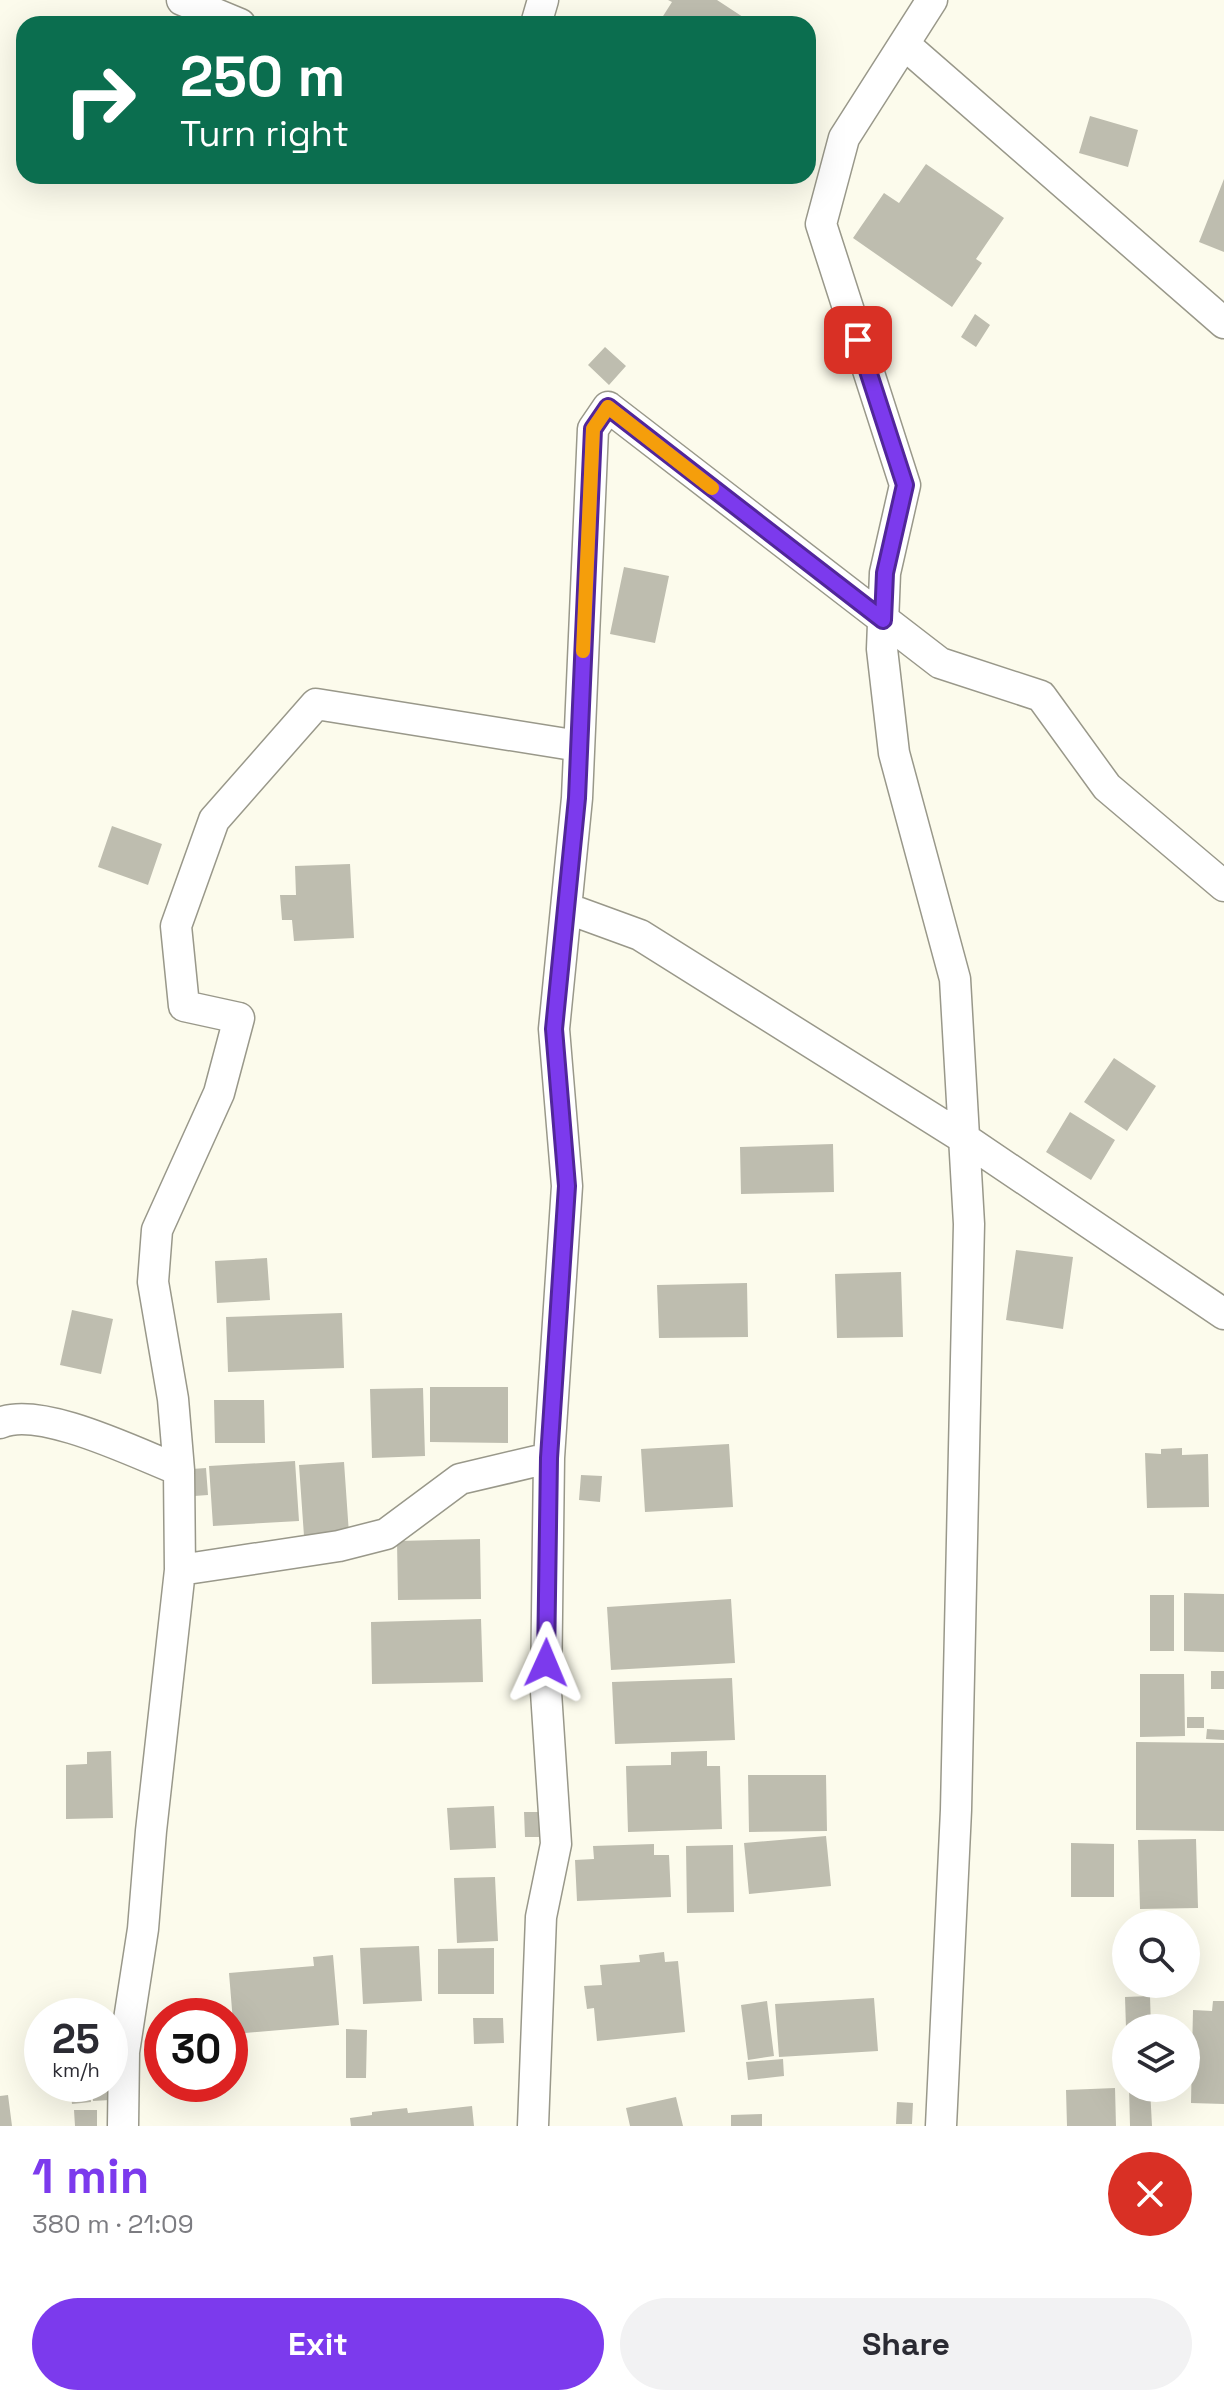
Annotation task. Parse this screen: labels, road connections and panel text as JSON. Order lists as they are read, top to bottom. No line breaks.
{"page":{"turn":["250 m","Turn right"],"speed":"25 km/h","limit":"30","heading":["1 min","380 m · 21:09"],"buttons":["Exit","Share"]}}
